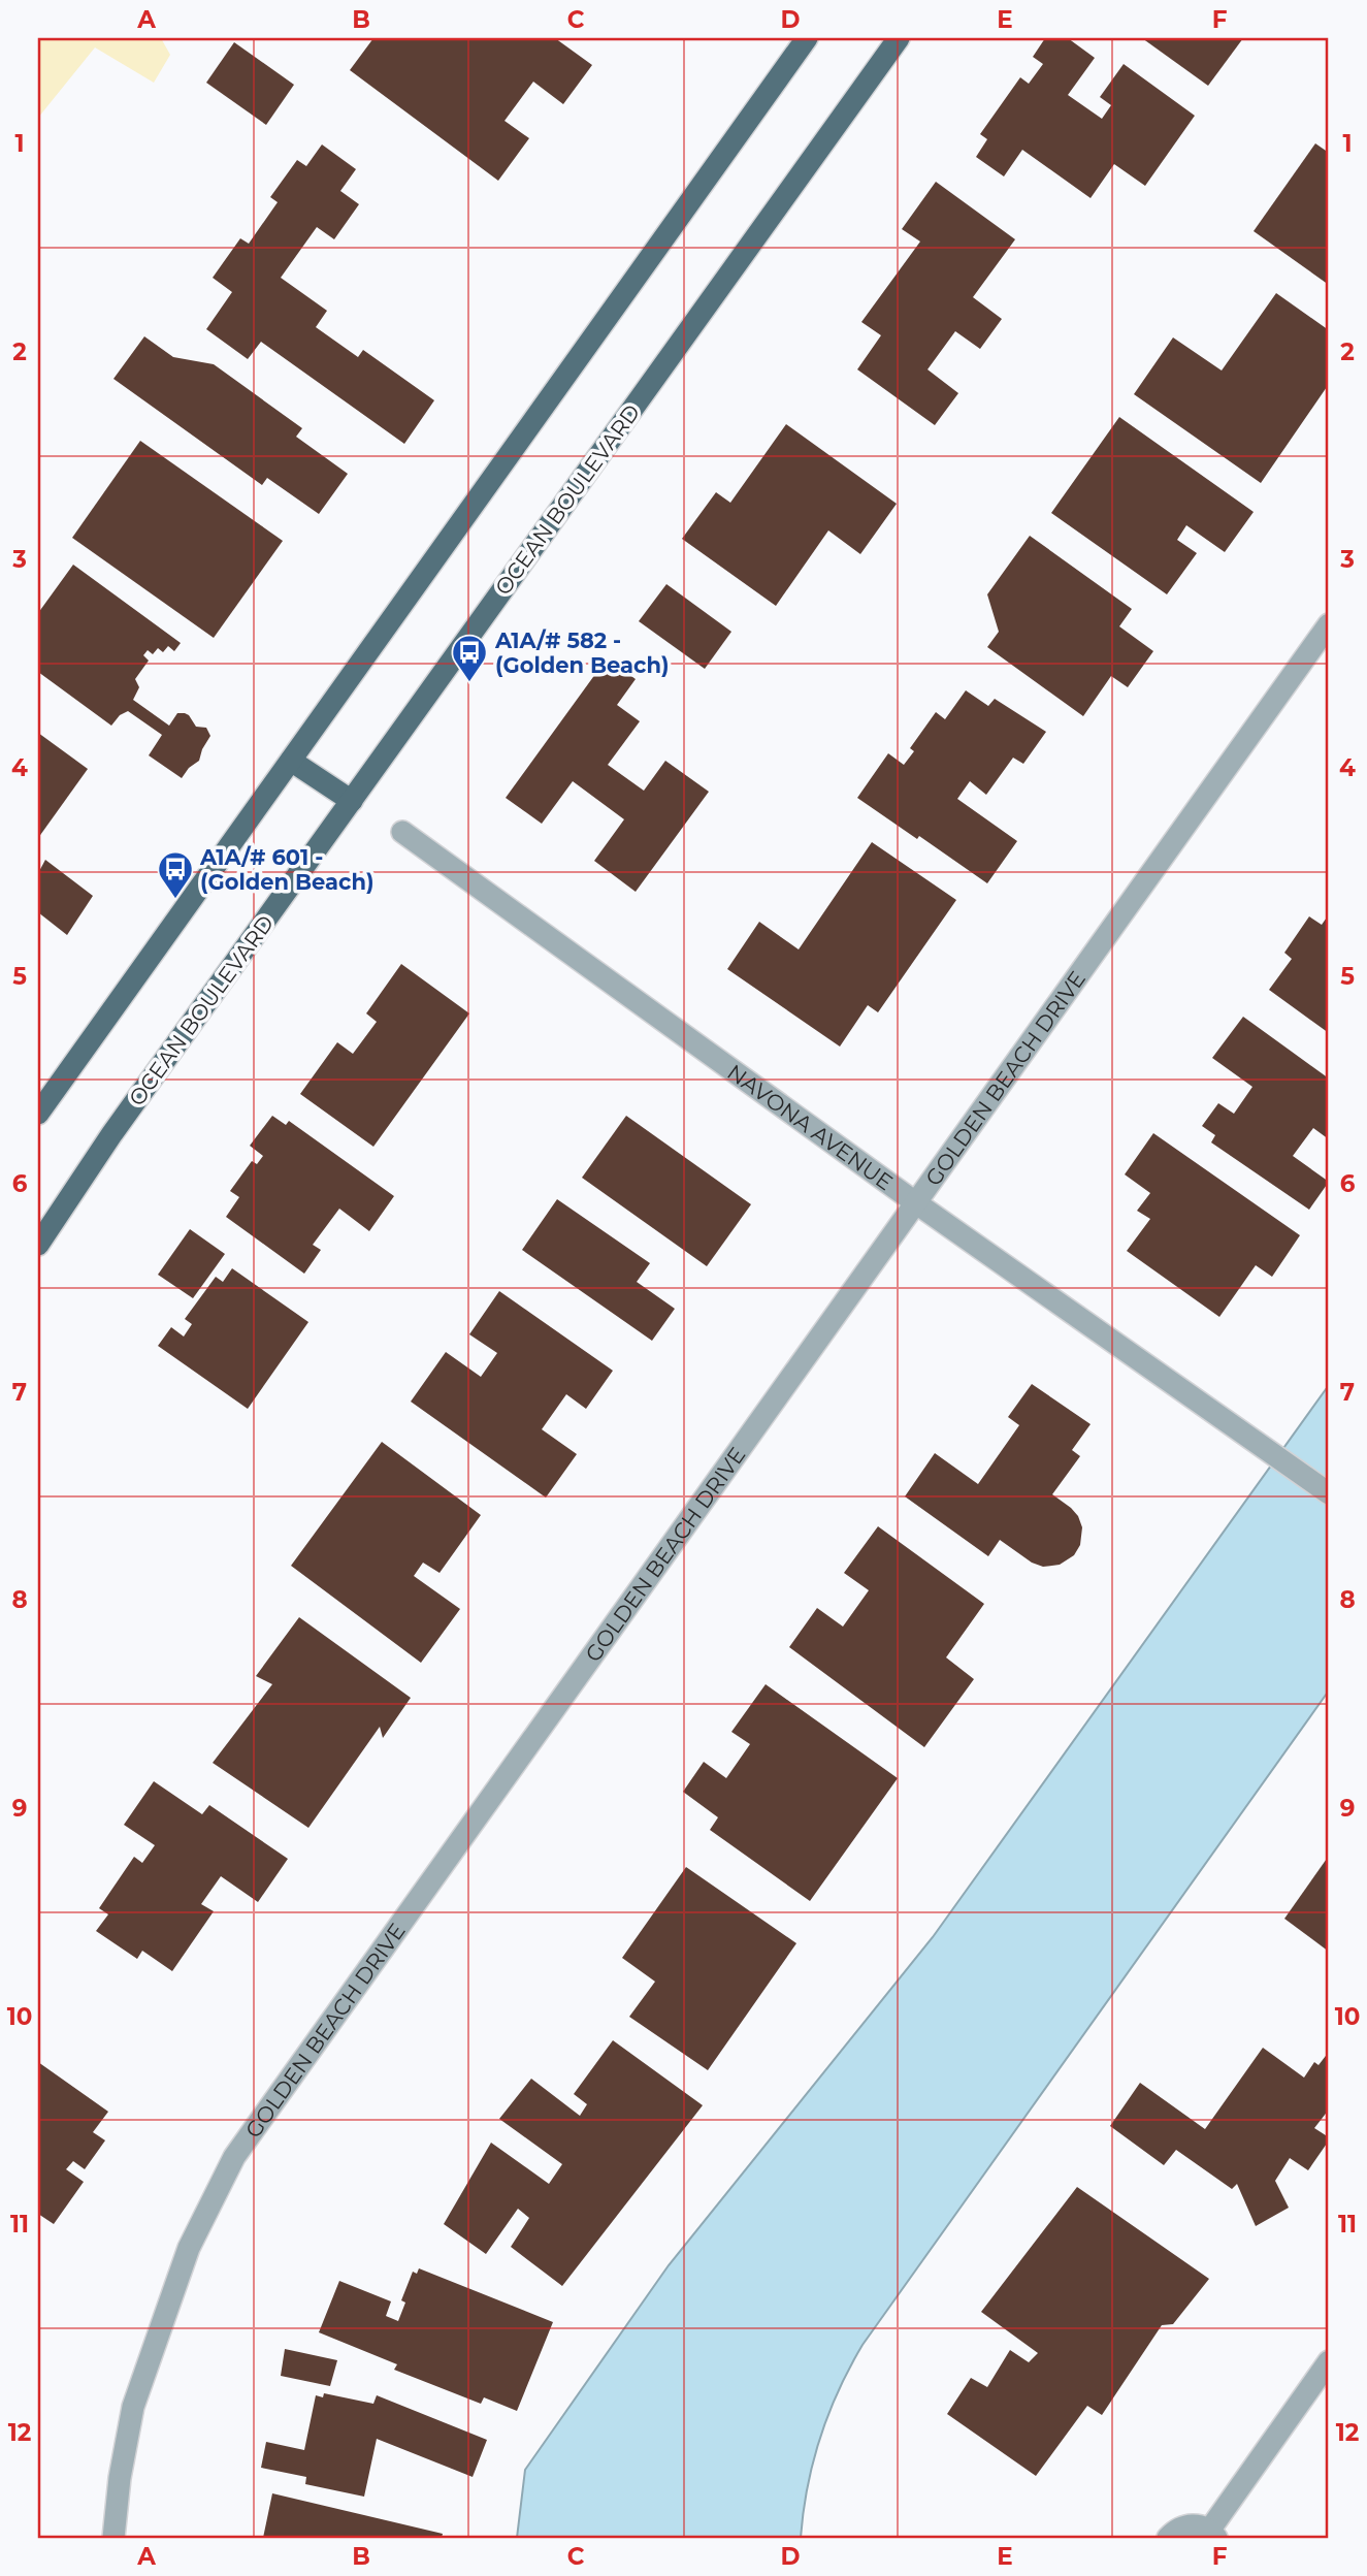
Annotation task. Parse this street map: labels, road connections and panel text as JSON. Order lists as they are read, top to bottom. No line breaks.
{"streets":{"main road":["OCEAN BOULEVARD"],"street":["GOLDEN BEACH DRIVE","NAVONA AVENUE"]},"crossings":[["GOLDEN BEACH DRIVE","NAVONA AVENUE"]],"places":{"bus stop":["A1A/# 582 - (Golden Beach)","A1A/# 601 - (Golden Beach)"]},"grid":{"columns":["A","B","C","D","E","F"],"rows":["1","2","3","4","5","6","7","8","9","10","11","12"]}}
